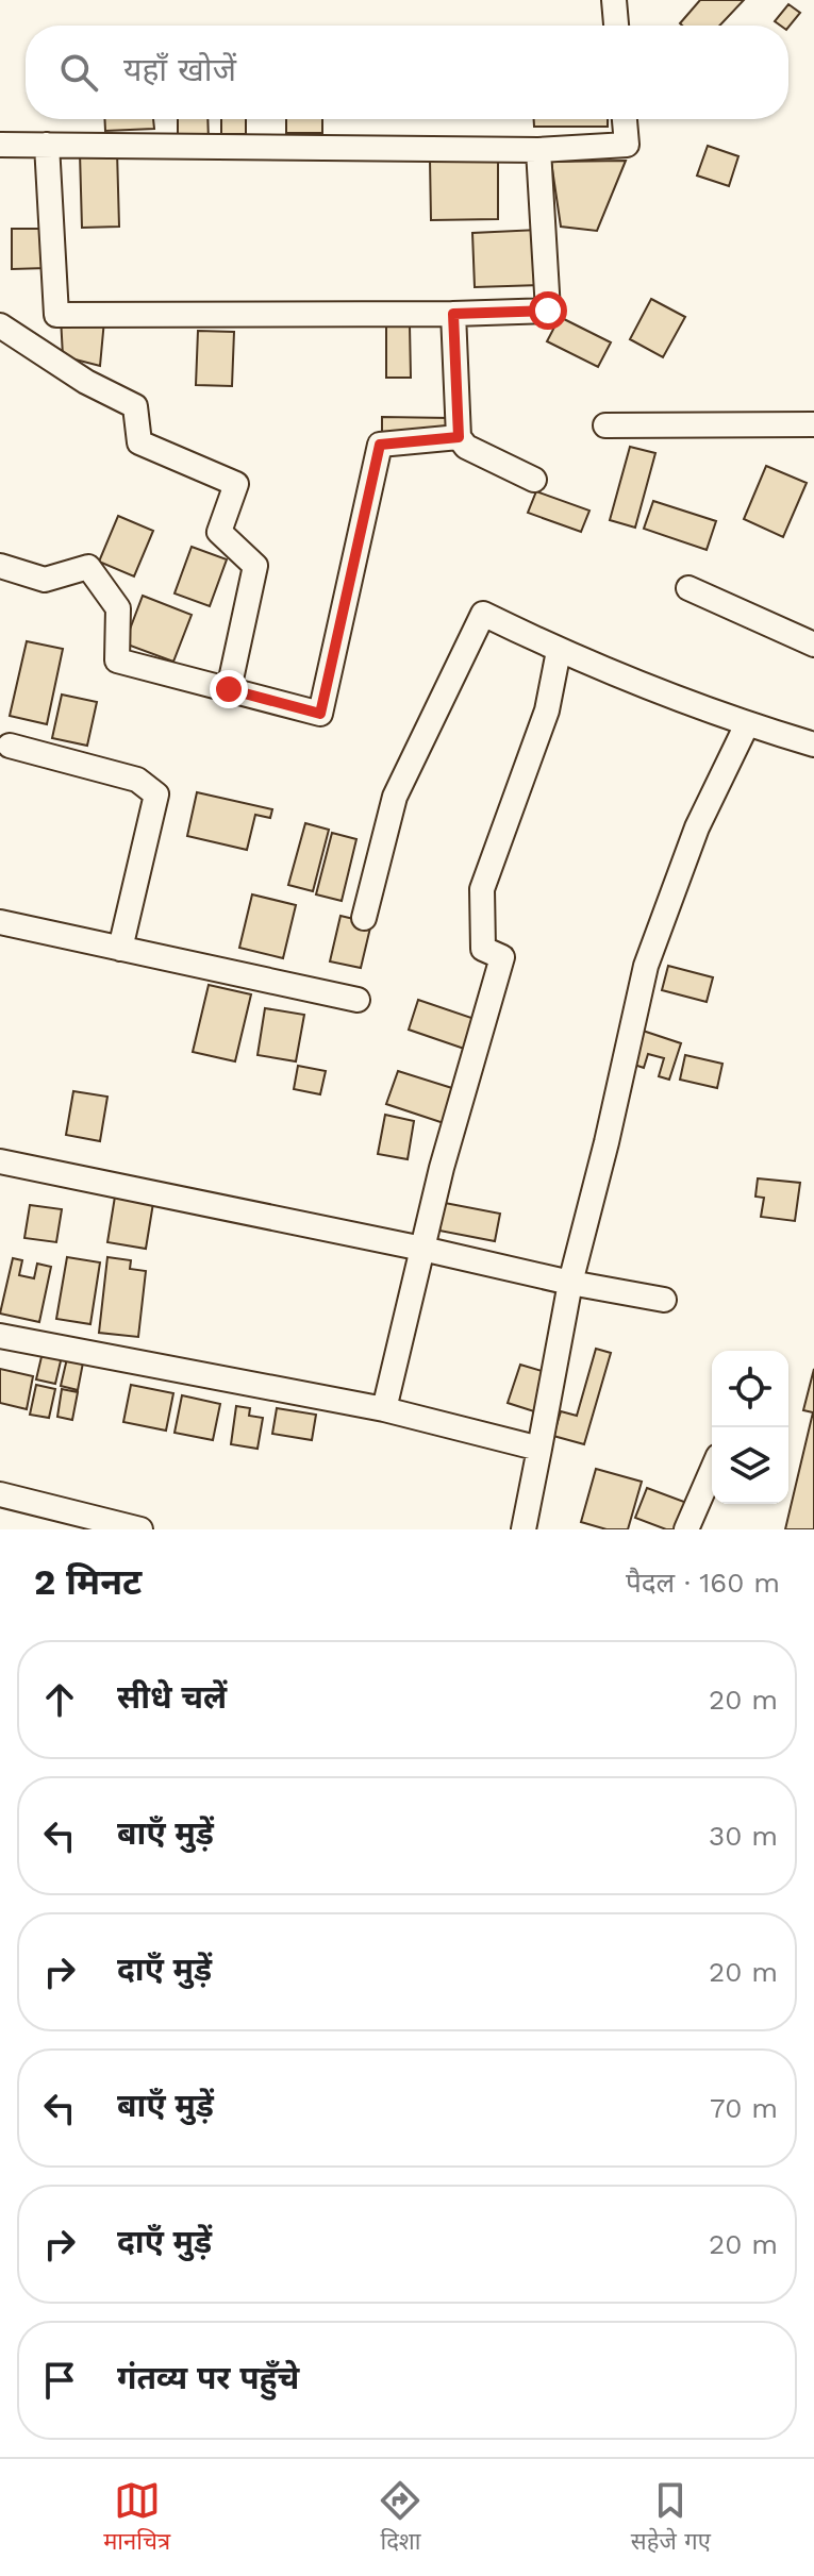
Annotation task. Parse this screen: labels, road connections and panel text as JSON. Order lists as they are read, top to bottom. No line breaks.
{"page":{"search":"यहाँ खोजें","heading":["2 मिनट","पैदल · 160 m"],"list":[["सीधे चलें","20 m"],["बाएँ मुड़ें","30 m"],["दाएँ मुड़ें","20 m"],["बाएँ मुड़ें","70 m"],["दाएँ मुड़ें","20 m"],"गंतव्य पर पहुँचे"],"nav":["मानचित्र","दिशा","सहेजे गए"]}}
